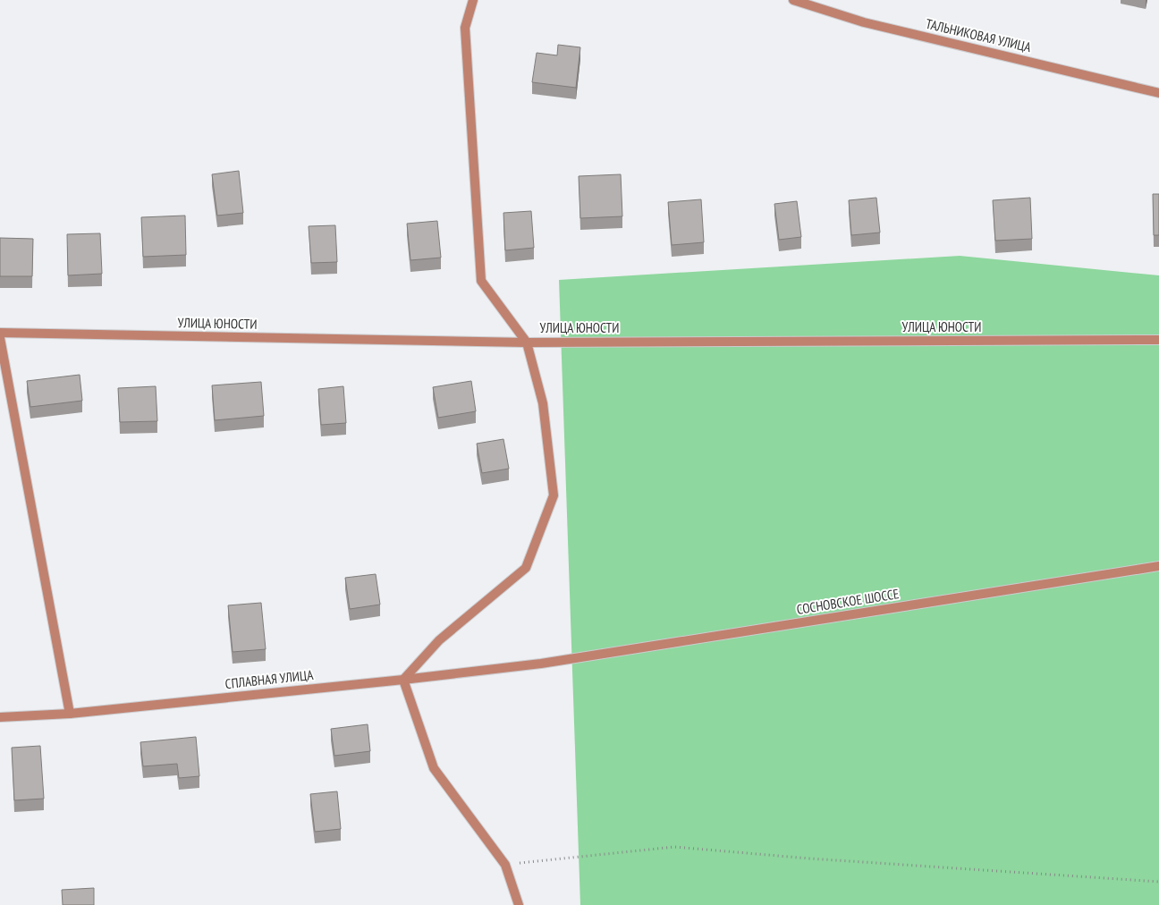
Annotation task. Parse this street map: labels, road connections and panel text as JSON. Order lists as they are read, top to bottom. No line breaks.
{"streets":{"street":["ТАЛЬНИКОВАЯ УЛИЦА","УЛИЦА ЮНОСТИ","СОСНОВСКОЕ ШОССЕ","СПЛАВНАЯ УЛИЦА"]},"crossings":[["СОСНОВСКОЕ ШОССЕ","СПЛАВНАЯ УЛИЦА"]]}
